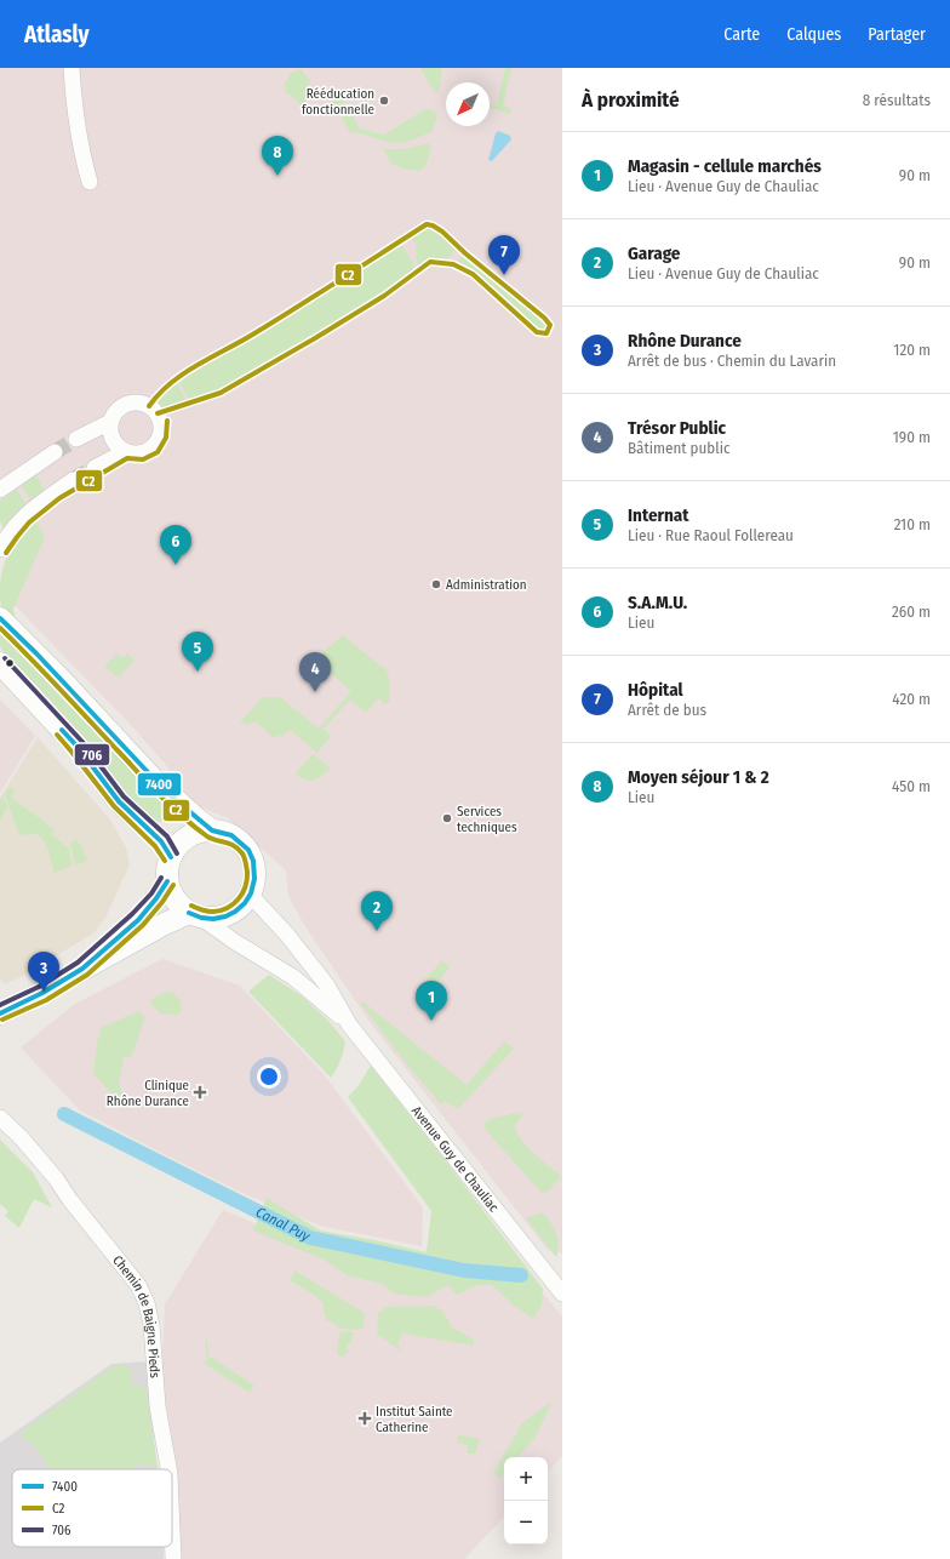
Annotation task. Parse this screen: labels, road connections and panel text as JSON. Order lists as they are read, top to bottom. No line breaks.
{"streets":{"street":["Avenue Guy de Chauliac","Chemin de Baigne Pieds"]},"water":["Canal Puy"],"places":{"other":["Rééducation fonctionnelle","Administration","Services techniques"],"health":["Clinique Rhône Durance","Institut Sainte Catherine"]},"lines":["transit line C2","transit line 7400","transit line 706"],"legend":["7400","C2","706"],"north":"bottom left","page":{"header":"Atlasly","nav":["Carte","Calques","Partager"],"heading":["À proximité","8 résultats"],"list":[{"mark":"1","name":"Magasin - cellule marchés","note":"Lieu · Avenue Guy de Chauliac","value":"90 m"},{"mark":"2","name":"Garage","note":"Lieu · Avenue Guy de Chauliac","value":"90 m"},{"mark":"3","name":"Rhône Durance","note":"Arrêt de bus · Chemin du Lavarin","value":"120 m"},{"mark":"4","name":"Trésor Public","note":"Bâtiment public","value":"190 m"},{"mark":"5","name":"Internat","note":"Lieu · Rue Raoul Follereau","value":"210 m"},{"mark":"6","name":"S.A.M.U.","note":"Lieu","value":"260 m"},{"mark":"7","name":"Hôpital","note":"Arrêt de bus","value":"420 m"},{"mark":"8","name":"Moyen séjour 1 & 2","note":"Lieu","value":"450 m"}],"pins":["8","7","6","5","4","2","3","1"],"map_buttons":["+","−"]}}
